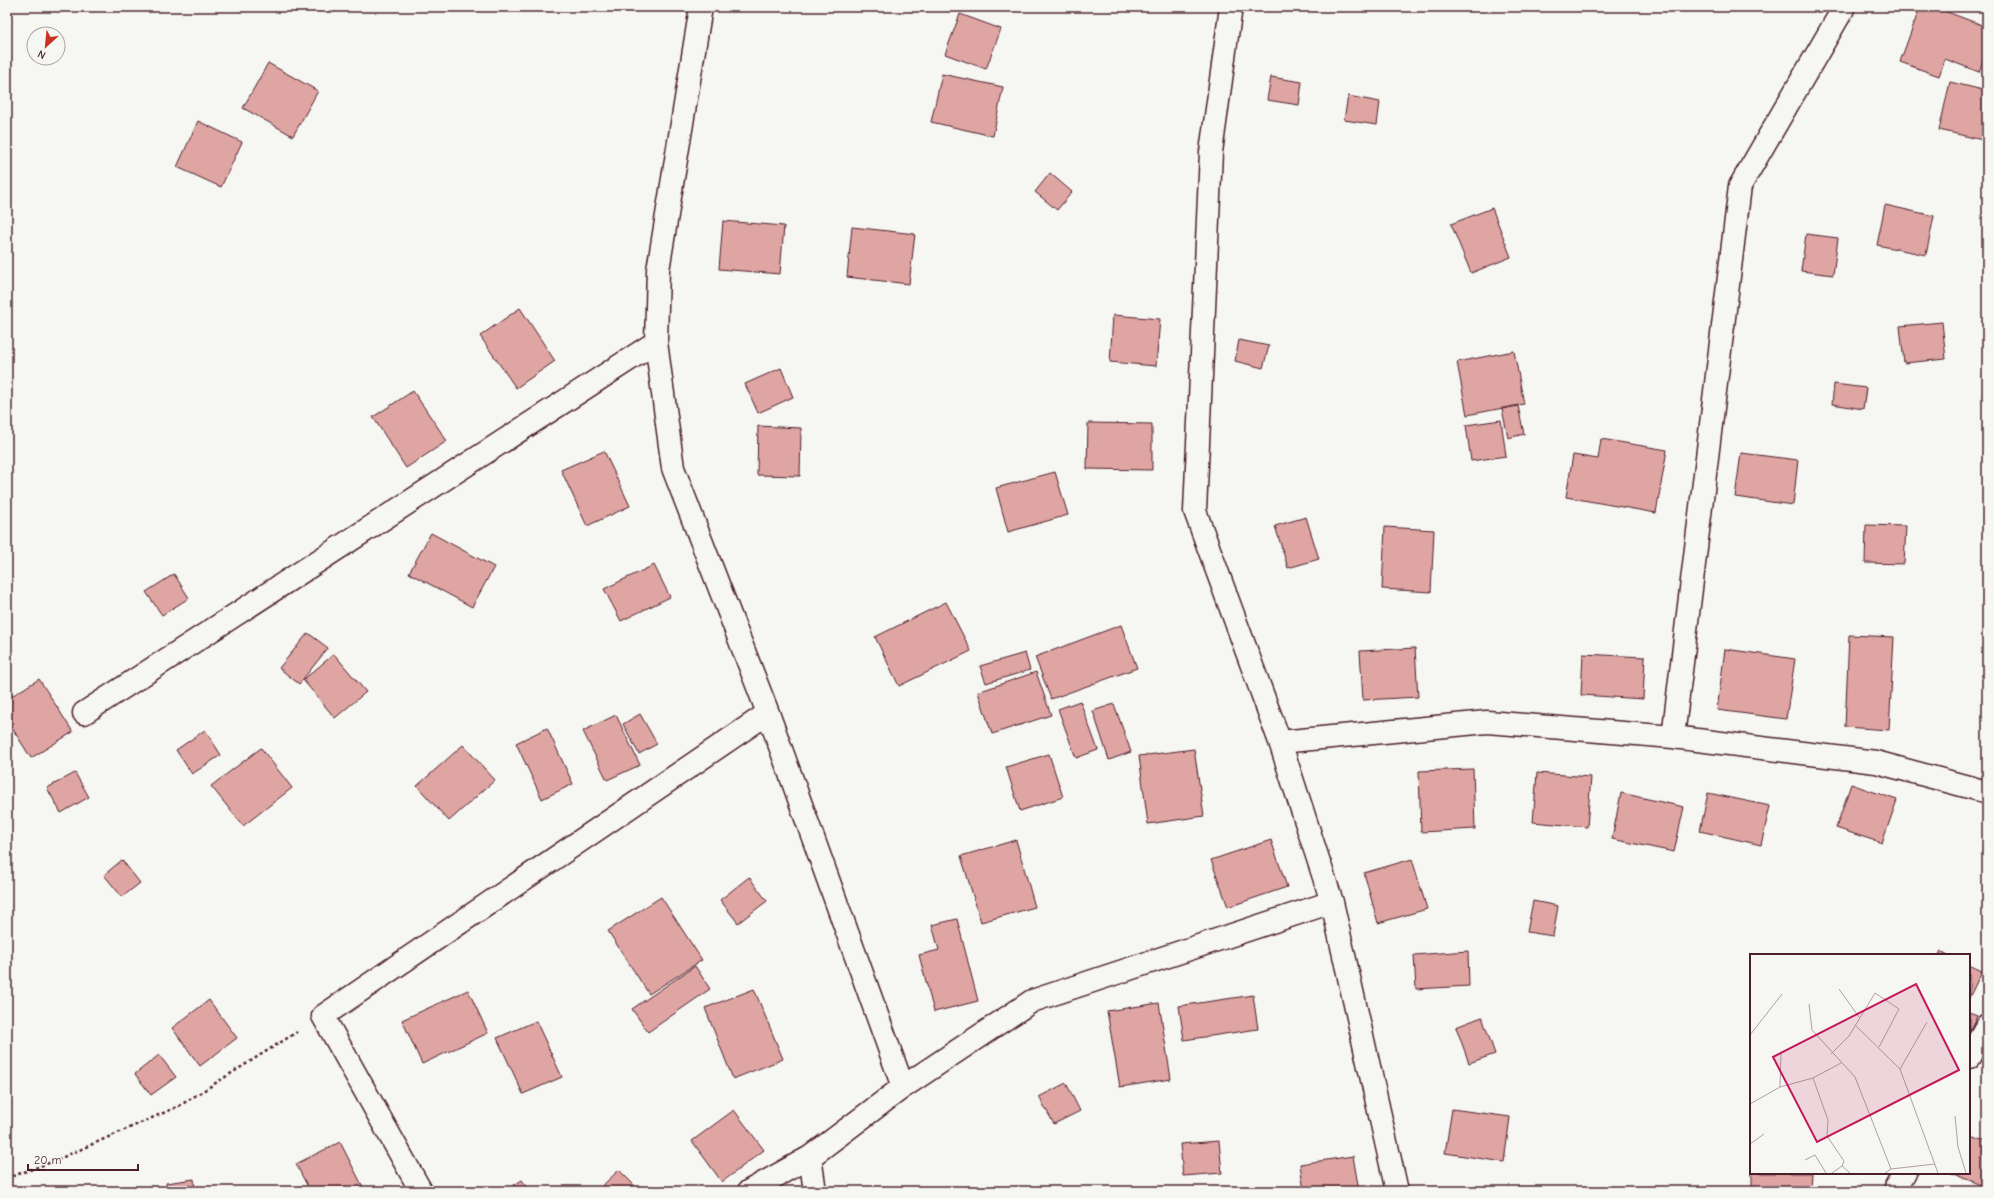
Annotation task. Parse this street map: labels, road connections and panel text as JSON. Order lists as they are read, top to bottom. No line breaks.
{"scale_bar":"20 m","north":"bottom left"}
